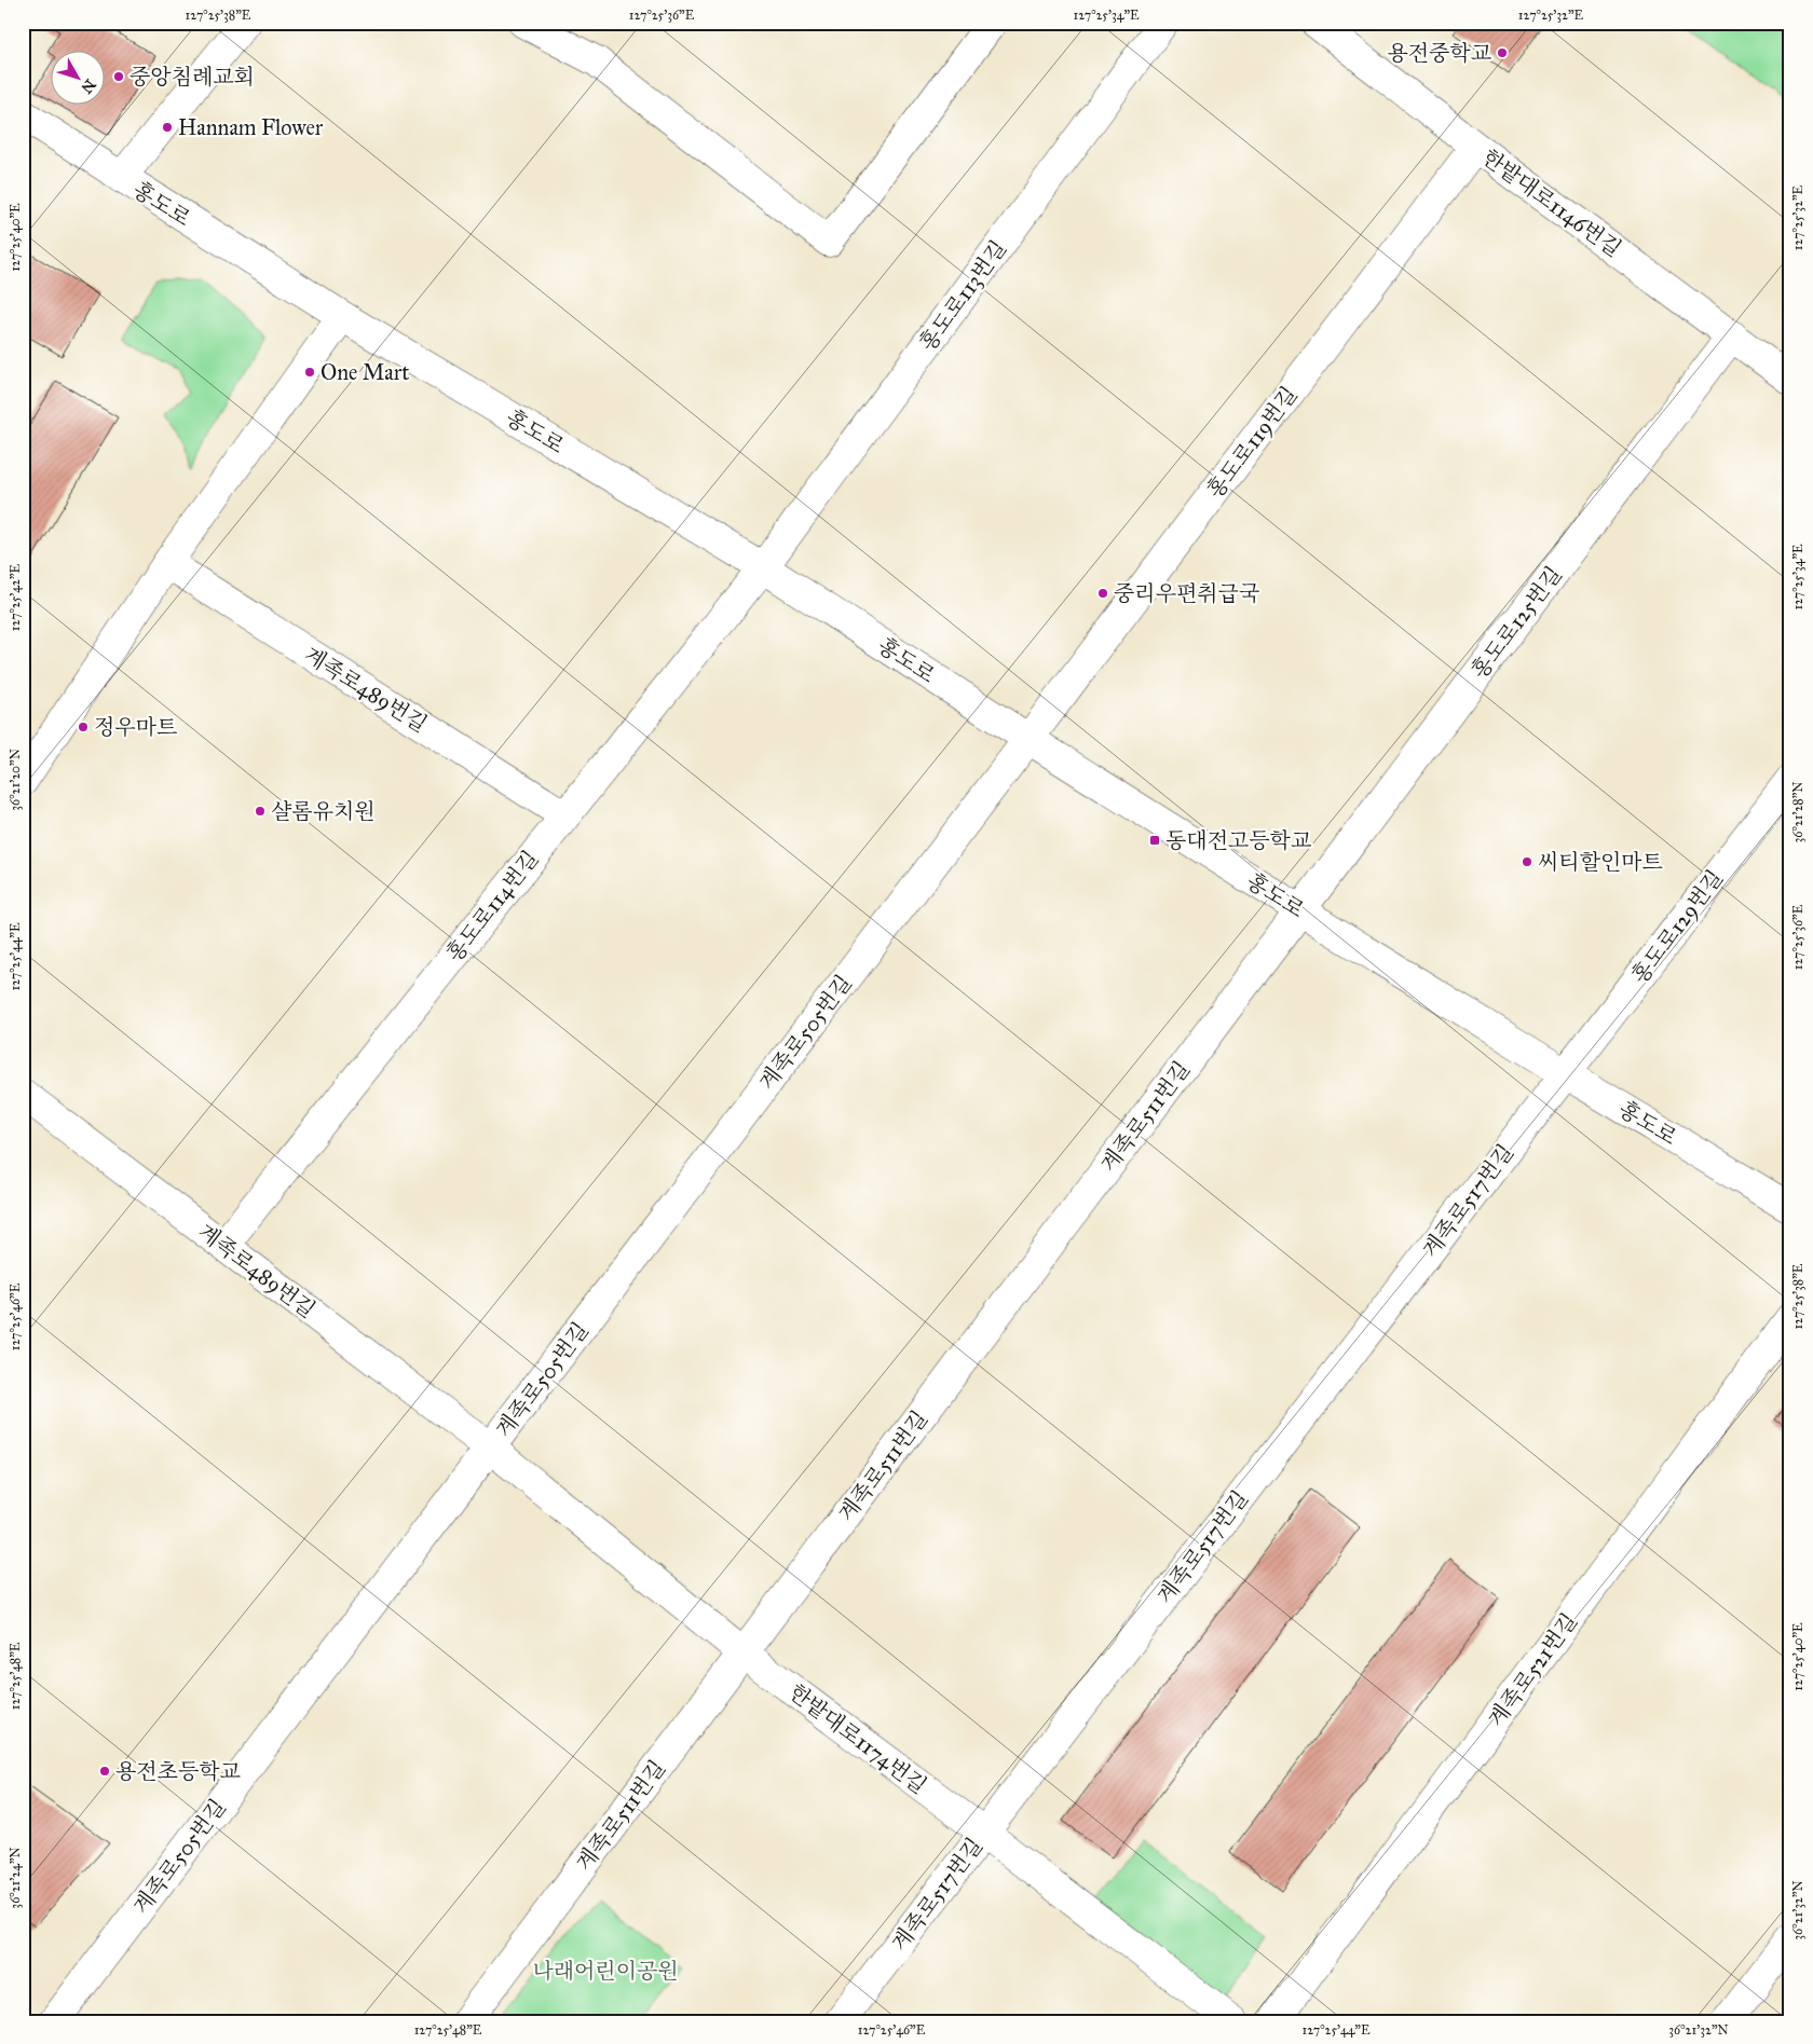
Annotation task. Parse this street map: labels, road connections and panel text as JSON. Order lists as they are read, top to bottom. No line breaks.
{"streets":{"street":["한밭대로1146번길","홍도로","홍도로113번길","홍도로119번길","홍도로125번길","계족로489번길","홍도로114번길","홍도로129번길","계족로505번길","계족로511번길","계족로517번길","계족로521번길","한밭대로1174번길"]},"crossings":[["한밭대로1146번길","홍도로119번길"],["한밭대로1146번길","홍도로125번길"],["홍도로","홍도로113번길"],["홍도로","홍도로119번길"],["홍도로","홍도로125번길"],["홍도로","홍도로114번길"],["홍도로","홍도로129번길"],["홍도로","계족로505번길"],["홍도로","계족로511번길"],["홍도로","계족로517번길"],["홍도로113번길","홍도로114번길"],["홍도로119번길","계족로505번길"],["홍도로125번길","계족로511번길"],["계족로489번길","홍도로114번길"],["계족로489번길","계족로505번길"],["계족로489번길","한밭대로1174번길"],["홍도로129번길","계족로517번길"],["계족로505번길","한밭대로1174번길"],["계족로511번길","한밭대로1174번길"],["계족로517번길","한밭대로1174번길"]],"parks":["나래어린이공원"],"places":{"other":["용전중학교","중앙침례교회","Hannam Flower","One Mart","중리우편취급국","정우마트","샬롬유치원","씨티할인마트","용전초등학교"],"transit":["동대전고등학교"]},"north":"bottom right","coordinates":["127°25'38\"E","127°25'36\"E","127°25'34\"E","127°25'32\"E","127°25'40\"E","127°25'42\"E","36°21'20\"N","36°21'28\"N","127°25'44\"E","127°25'46\"E","127°25'48\"E","36°21'24\"N","36°21'32\"N"]}
